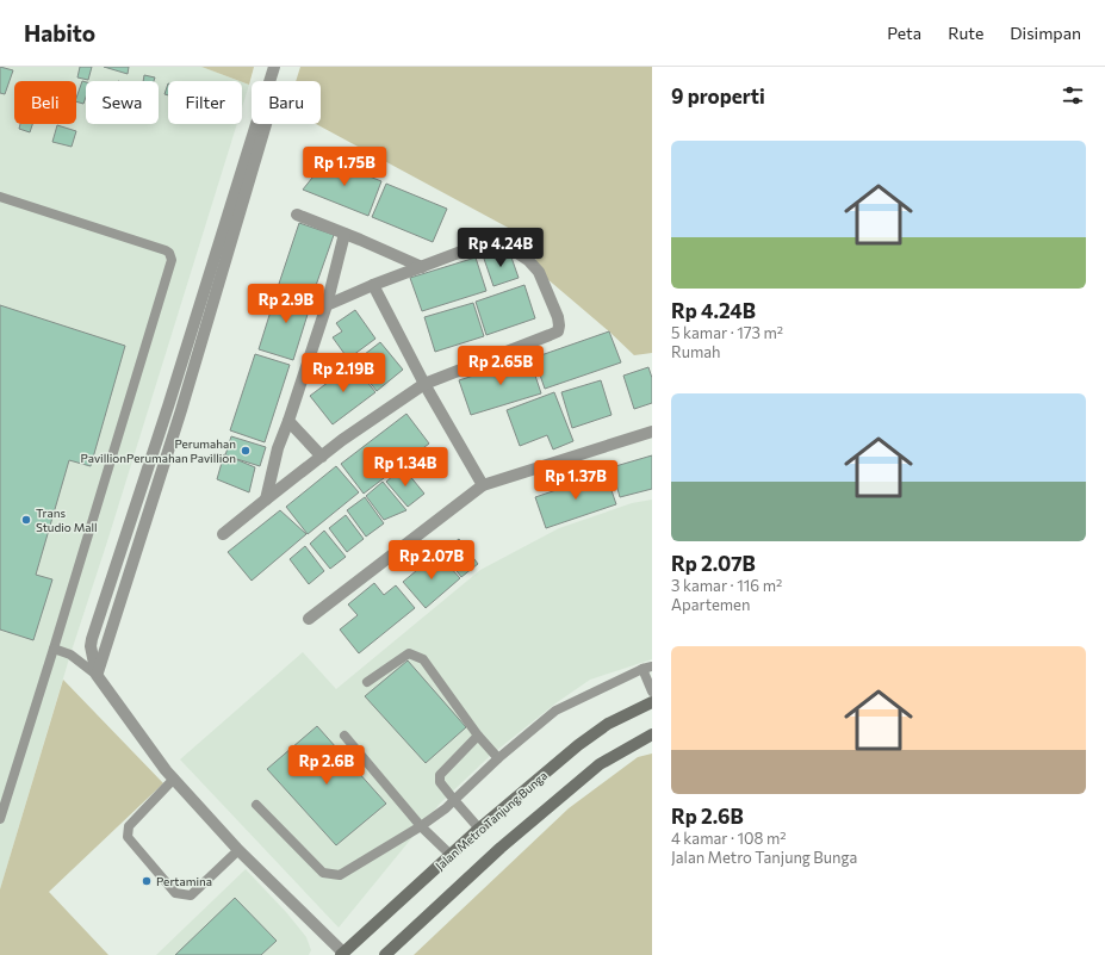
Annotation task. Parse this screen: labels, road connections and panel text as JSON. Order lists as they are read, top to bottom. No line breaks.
{"streets":{"main road":["Jalan Metro Tanjung Bunga"]},"places":["Perumahan PavillionPerumahan Pavillion","Trans Studio Mall","Pertamina"],"page":{"header":"Habito","nav":["Peta","Rute","Disimpan"],"heading":"9 properti","chip":["Beli","Sewa","Filter","Baru"],"list":[{"name":"Rp 4.24B","note":"5 kamar · 173 m² · Rumah"},{"name":"Rp 2.07B","note":"3 kamar · 116 m² · Apartemen"},{"name":"Rp 2.6B","note":"4 kamar · 108 m² · Jalan Metro Tanjung Bunga"}],"price":["Rp 1.75B","Rp 4.24B","Rp 2.9B","Rp 2.65B","Rp 2.19B","Rp 1.34B","Rp 1.37B","Rp 2.07B","Rp 2.6B"]}}
